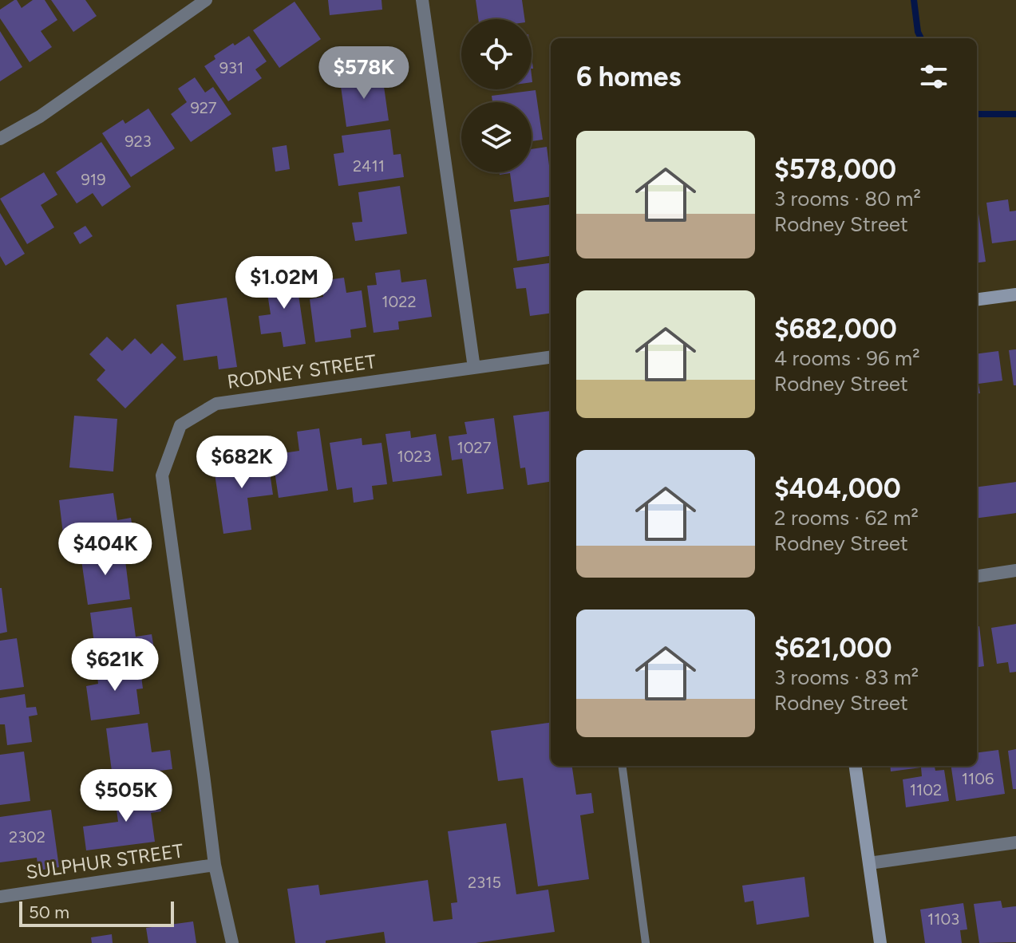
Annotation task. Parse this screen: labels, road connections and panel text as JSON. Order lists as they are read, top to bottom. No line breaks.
{"streets":{"street":["RODNEY STREET","SULPHUR STREET"]},"crossings":[["RODNEY STREET","SULPHUR STREET"]],"house_numbers":["931","927","923","2411","919","1022","1027","1023","1106","1102","2302","2315","1103"],"scale_bar":"50 m","page":{"heading":"6 homes","price":["$578K","$1.02M","$682K","$404K","$621K","$505K"],"list":[{"name":"$578,000","note":"3 rooms · 80 m² · Rodney Street"},{"name":"$682,000","note":"4 rooms · 96 m² · Rodney Street"},{"name":"$404,000","note":"2 rooms · 62 m² · Rodney Street"},{"name":"$621,000","note":"3 rooms · 83 m² · Rodney Street"}],"scale":"50 m"}}
